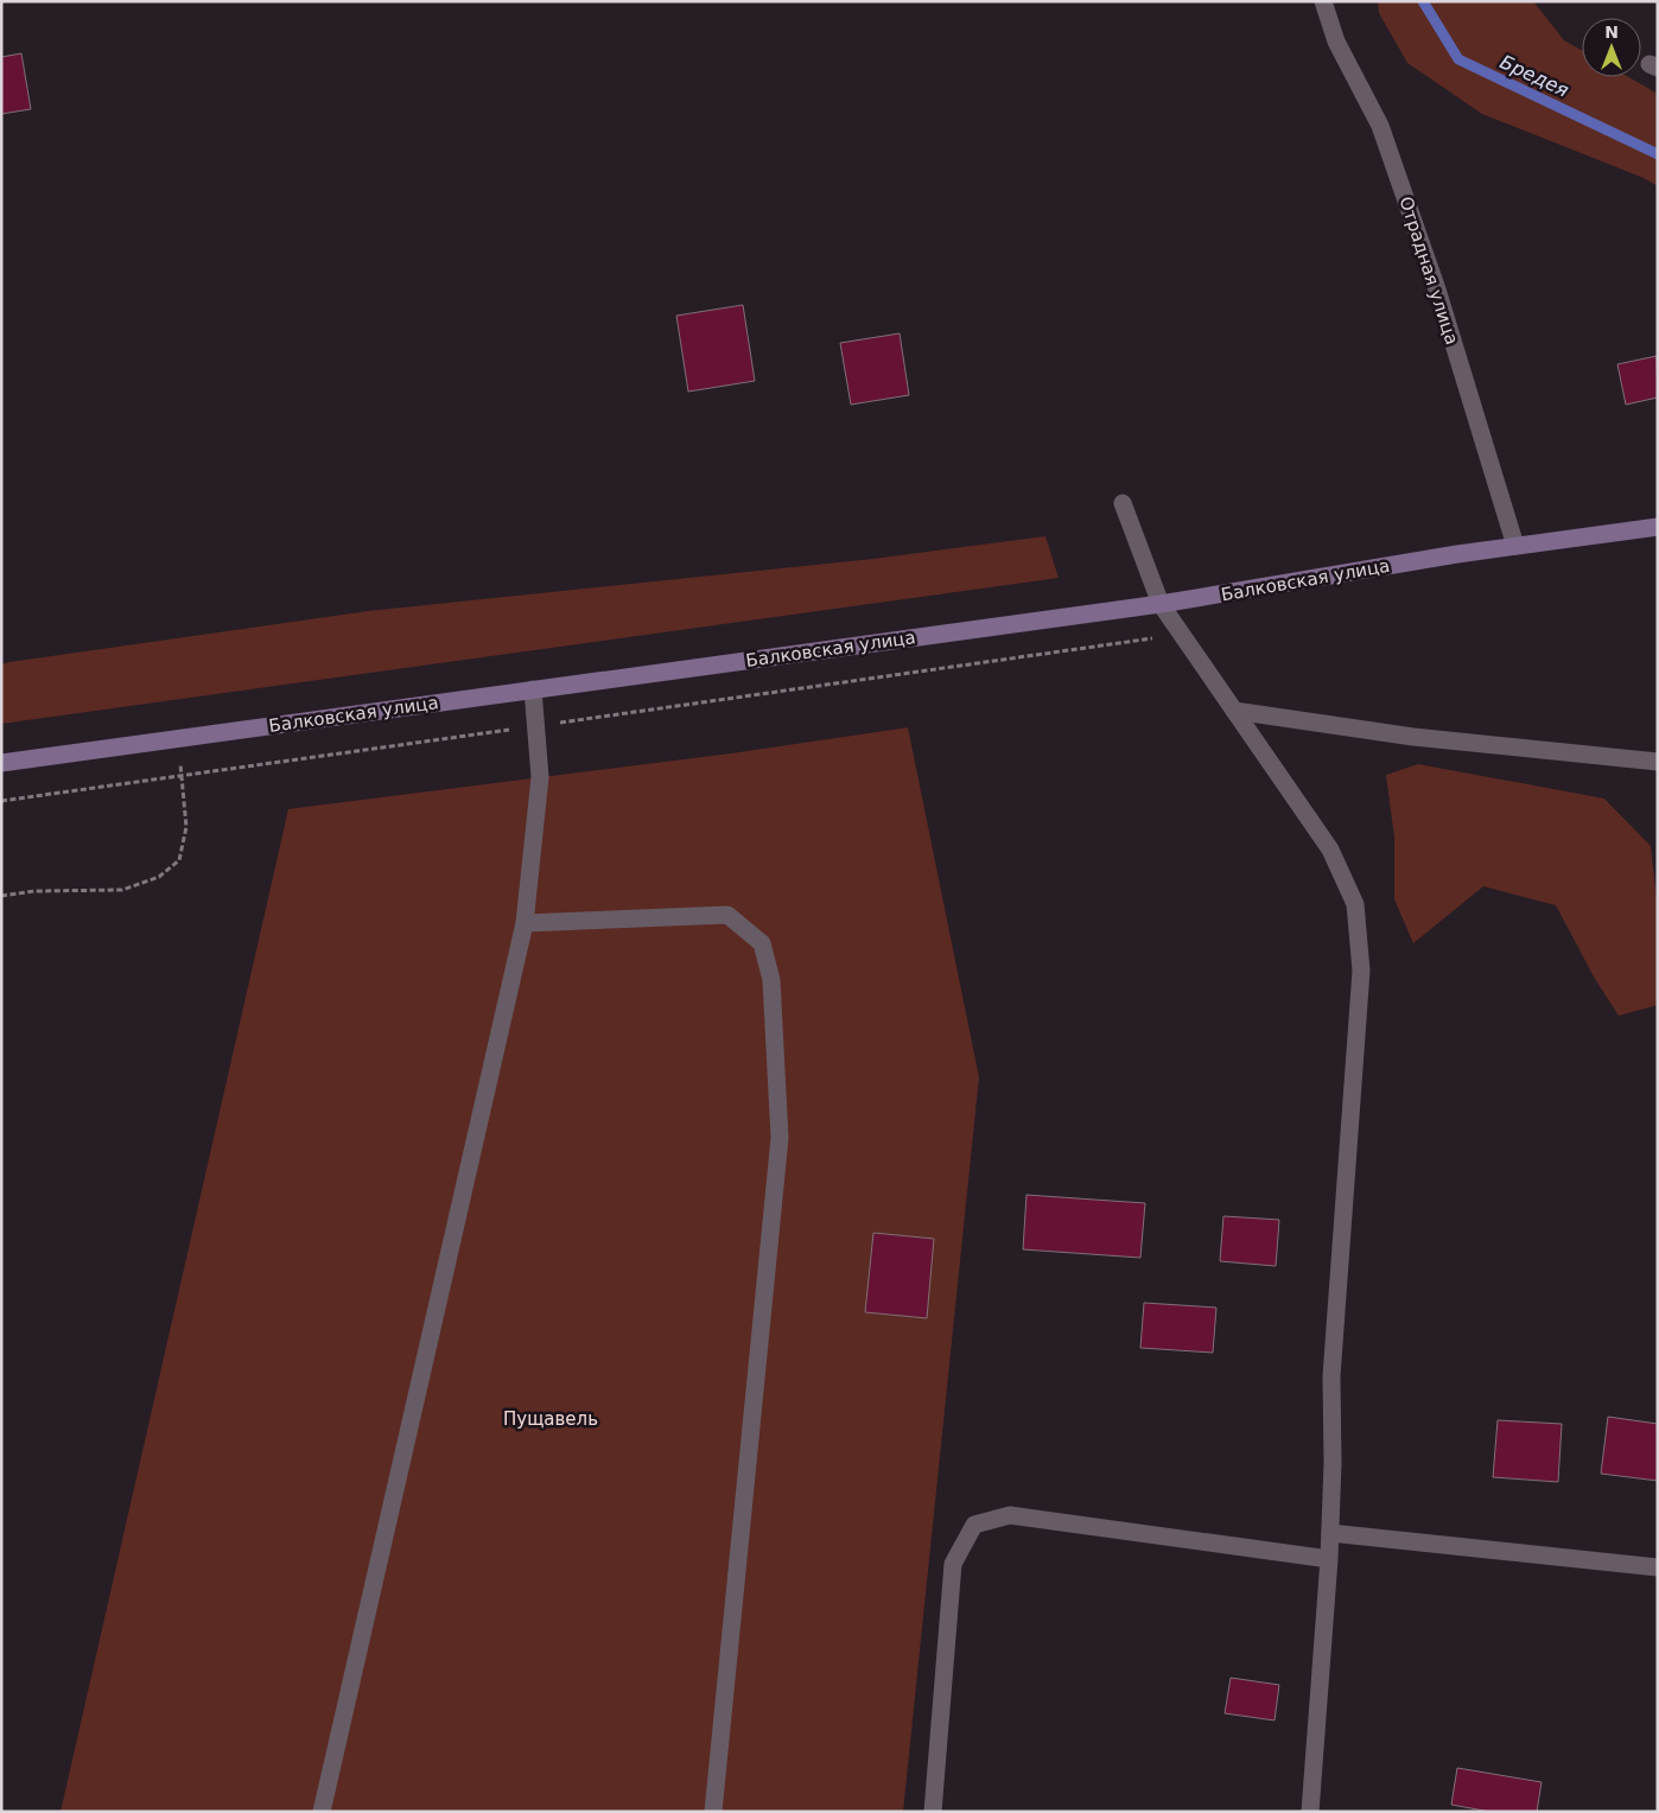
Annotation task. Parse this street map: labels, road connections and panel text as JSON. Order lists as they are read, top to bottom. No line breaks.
{"streets":{"main road":["Балковская улица"],"street":["Отрадная улица"]},"crossings":[["Отрадная улица","Балковская улица"]],"water":["Бредея"],"parks":["Пущавель"],"north":"top"}
